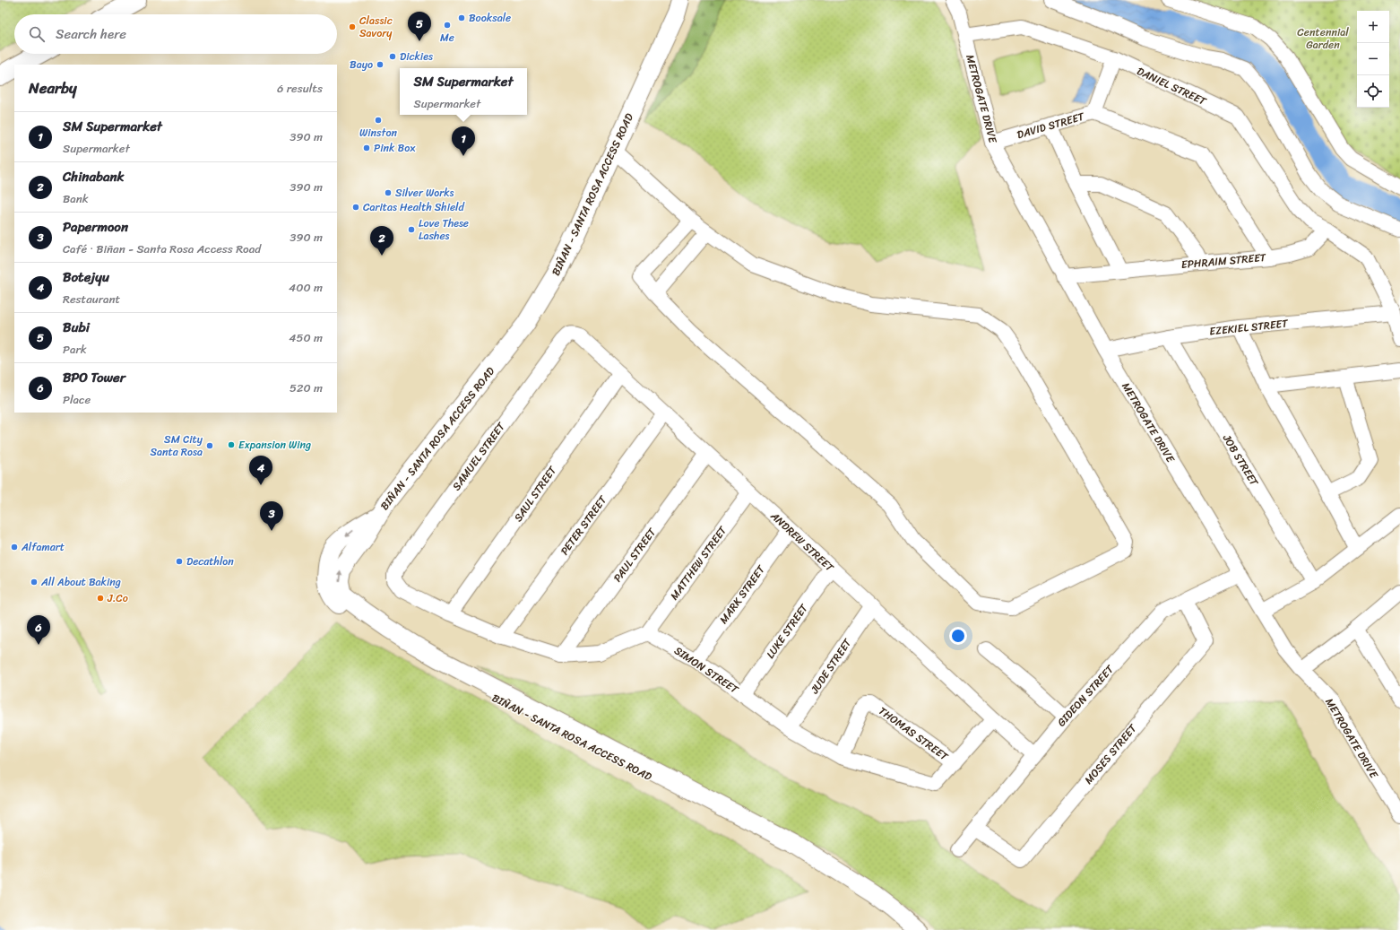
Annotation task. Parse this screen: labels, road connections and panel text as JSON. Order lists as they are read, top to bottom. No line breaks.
{"streets":{"main road":["BIÑAN - SANTA ROSA ACCESS ROAD"],"street":["DANIEL STREET","METROGATE DRIVE","DAVID STREET","EPHRAIM STREET","EZEKIEL STREET","SAMUEL STREET","JOB STREET","SAUL STREET","PETER STREET","ANDREW STREET","PAUL STREET","MATTHEW STREET","MARK STREET","LUKE STREET","JUDE STREET","SIMON STREET","GIDEON STREET","THOMAS STREET","MOSES STREET"]},"crossings":[["DANIEL STREET","METROGATE DRIVE"],["DANIEL STREET","DAVID STREET"],["DANIEL STREET","EPHRAIM STREET"],["METROGATE DRIVE","DAVID STREET"],["METROGATE DRIVE","EPHRAIM STREET"],["METROGATE DRIVE","EZEKIEL STREET"],["METROGATE DRIVE","GIDEON STREET"],["EZEKIEL STREET","JOB STREET"],["SAMUEL STREET","SAUL STREET"],["SAMUEL STREET","ANDREW STREET"],["SAUL STREET","ANDREW STREET"],["PETER STREET","ANDREW STREET"],["ANDREW STREET","PAUL STREET"],["ANDREW STREET","MATTHEW STREET"],["ANDREW STREET","MARK STREET"],["ANDREW STREET","LUKE STREET"],["ANDREW STREET","JUDE STREET"],["ANDREW STREET","GIDEON STREET"],["MATTHEW STREET","SIMON STREET"],["MARK STREET","SIMON STREET"],["LUKE STREET","SIMON STREET"],["JUDE STREET","SIMON STREET"],["SIMON STREET","THOMAS STREET"],["GIDEON STREET","MOSES STREET"]],"parks":["Centennial Garden"],"places":["Booksale","Me","Classic Savory","Dickies","Bayo","Winston","Pink Box","Silver Works","Caritas Health Shield","Love These Lashes","Expansion Wing","SM City Santa Rosa","Alfamart","Decathlon","All About Baking","J.Co"],"page":{"map_buttons":["+","−"],"pins":["5","1","2","4","3","6"],"search":"Search here","heading":["Nearby","6 results"],"popup":["SM Supermarket","Supermarket"],"list":[{"mark":"1","name":"SM Supermarket","note":"Supermarket","value":"390 m"},{"mark":"2","name":"Chinabank","note":"Bank","value":"390 m"},{"mark":"3","name":"Papermoon","note":"Café · Biñan - Santa Rosa Access Road","value":"390 m"},{"mark":"4","name":"Botejyu","note":"Restaurant","value":"400 m"},{"mark":"5","name":"Bubi","note":"Park","value":"450 m"},{"mark":"6","name":"BPO Tower","note":"Place","value":"520 m"}]}}
